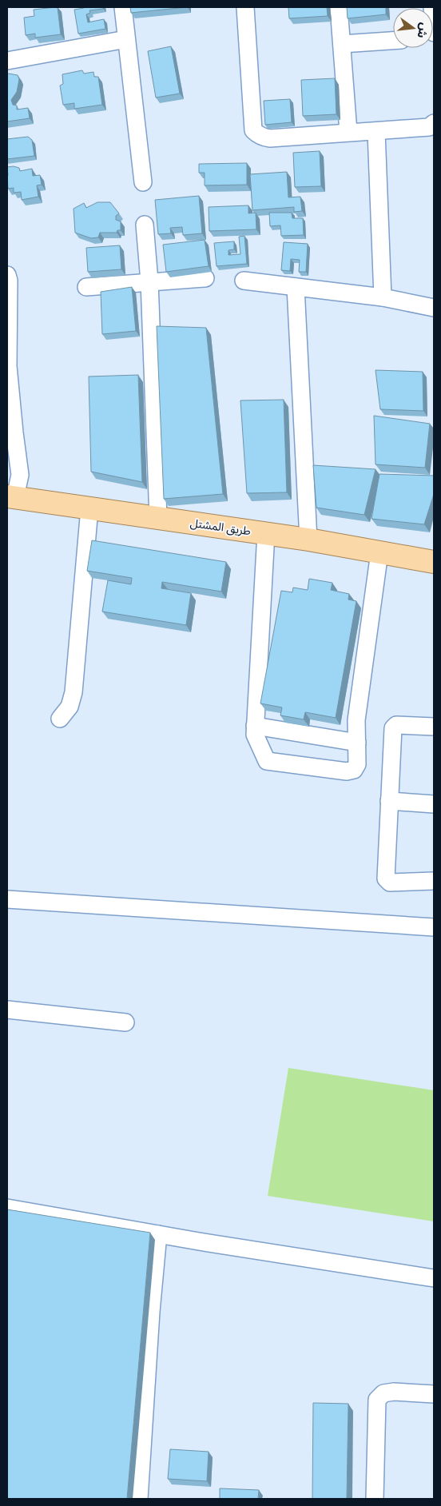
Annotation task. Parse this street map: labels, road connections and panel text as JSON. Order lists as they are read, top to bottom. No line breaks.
{"streets":{"main road":["طريق المشتل"]},"north":"right"}
